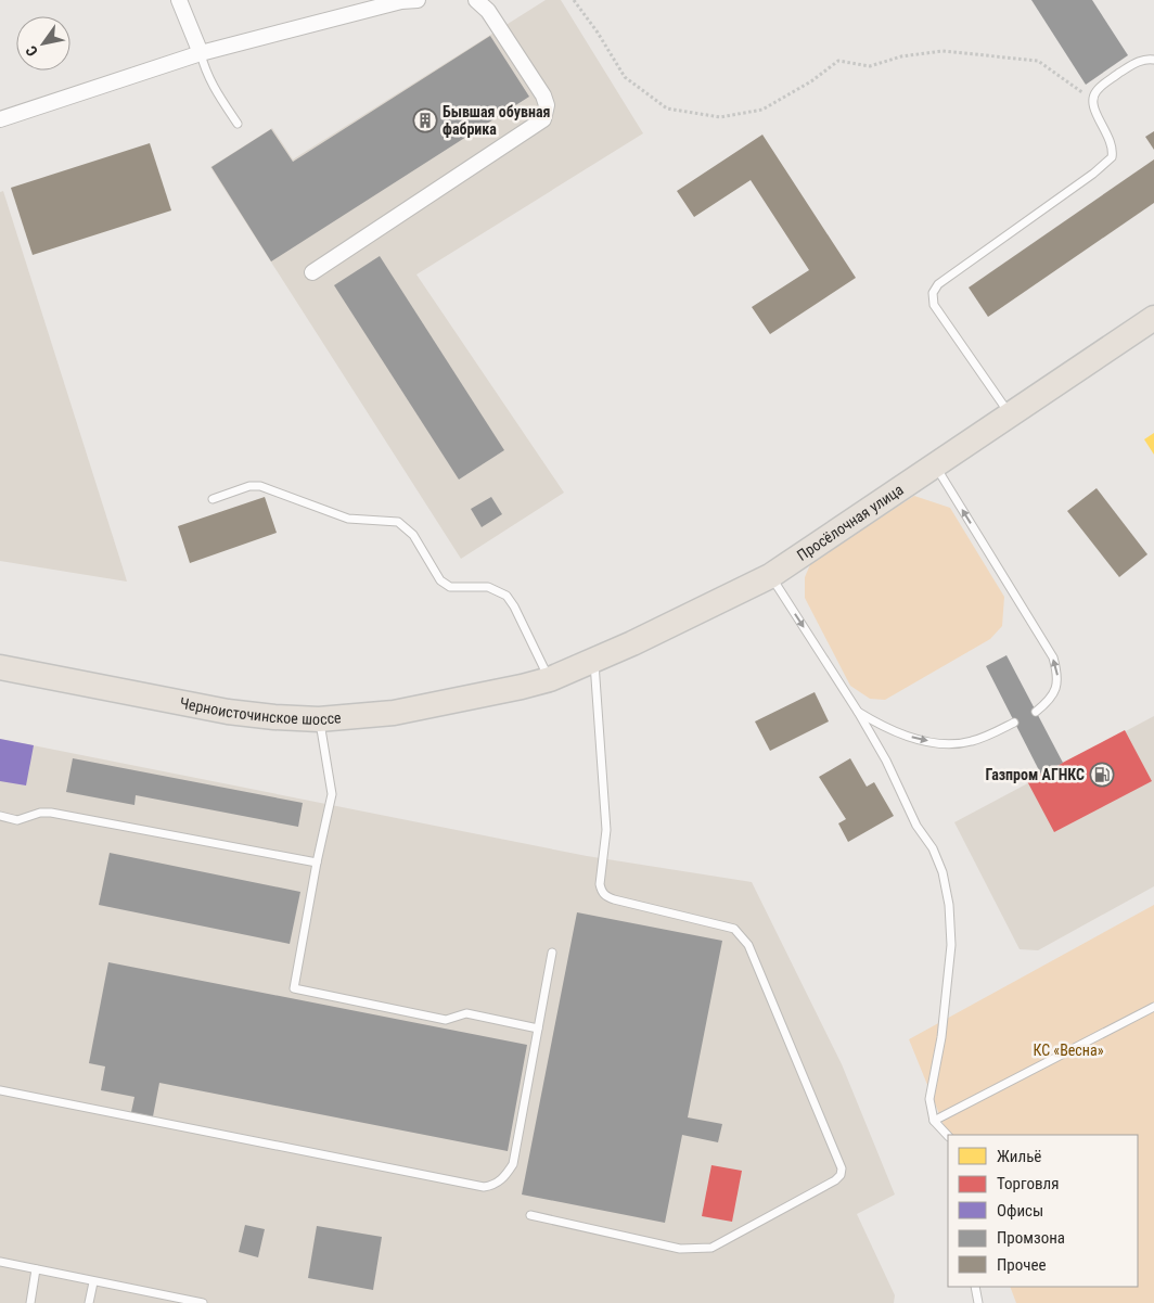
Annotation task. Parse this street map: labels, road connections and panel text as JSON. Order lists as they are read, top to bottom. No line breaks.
{"streets":{"main road":["Просёлочная улица","Черноисточинское шоссе"]},"crossings":[["Просёлочная улица","Черноисточинское шоссе"]],"parks":["КС «Весна»"],"places":{"building":["Бывшая обувная фабрика"],"fuel station":["Газпром АГНКС"]},"legend":["Жильё","Торговля","Офисы","Промзона","Прочее"],"north":"bottom left"}
